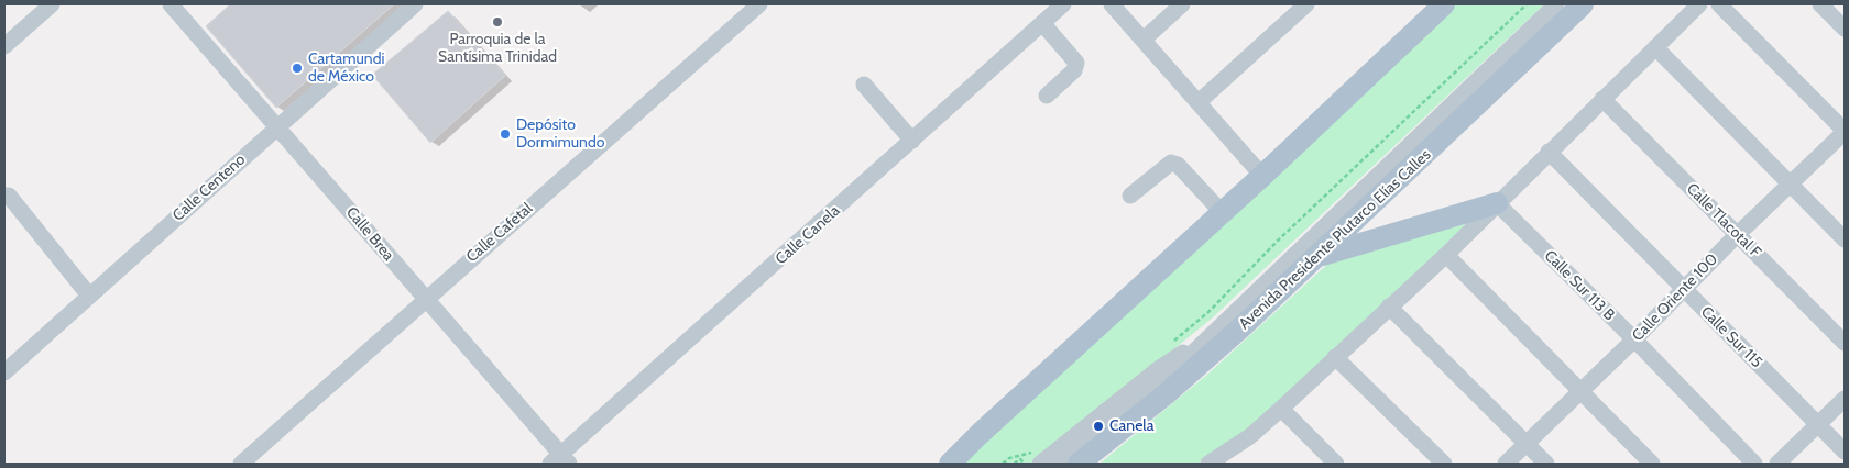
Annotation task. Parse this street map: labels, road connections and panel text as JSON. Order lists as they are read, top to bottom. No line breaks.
{"streets":{"main road":["Avenida Presidente Plutarco Elías Calles"],"street":["Calle Centeno","Calle Tlacotal F","Calle Cafetal","Calle Brea","Calle Canela","Calle Sur 113 B","Calle Oriente 100","Calle Sur 115"]},"crossings":[["Calle Centeno","Calle Brea"],["Calle Tlacotal F","Calle Oriente 100"],["Calle Cafetal","Calle Brea"],["Calle Brea","Calle Canela"],["Calle Sur 113 B","Calle Oriente 100"],["Calle Oriente 100","Calle Sur 115"]],"places":["Parroquia de la Santísima Trinidad","Cartamundi de México","Depósito Dormimundo","Canela"]}
